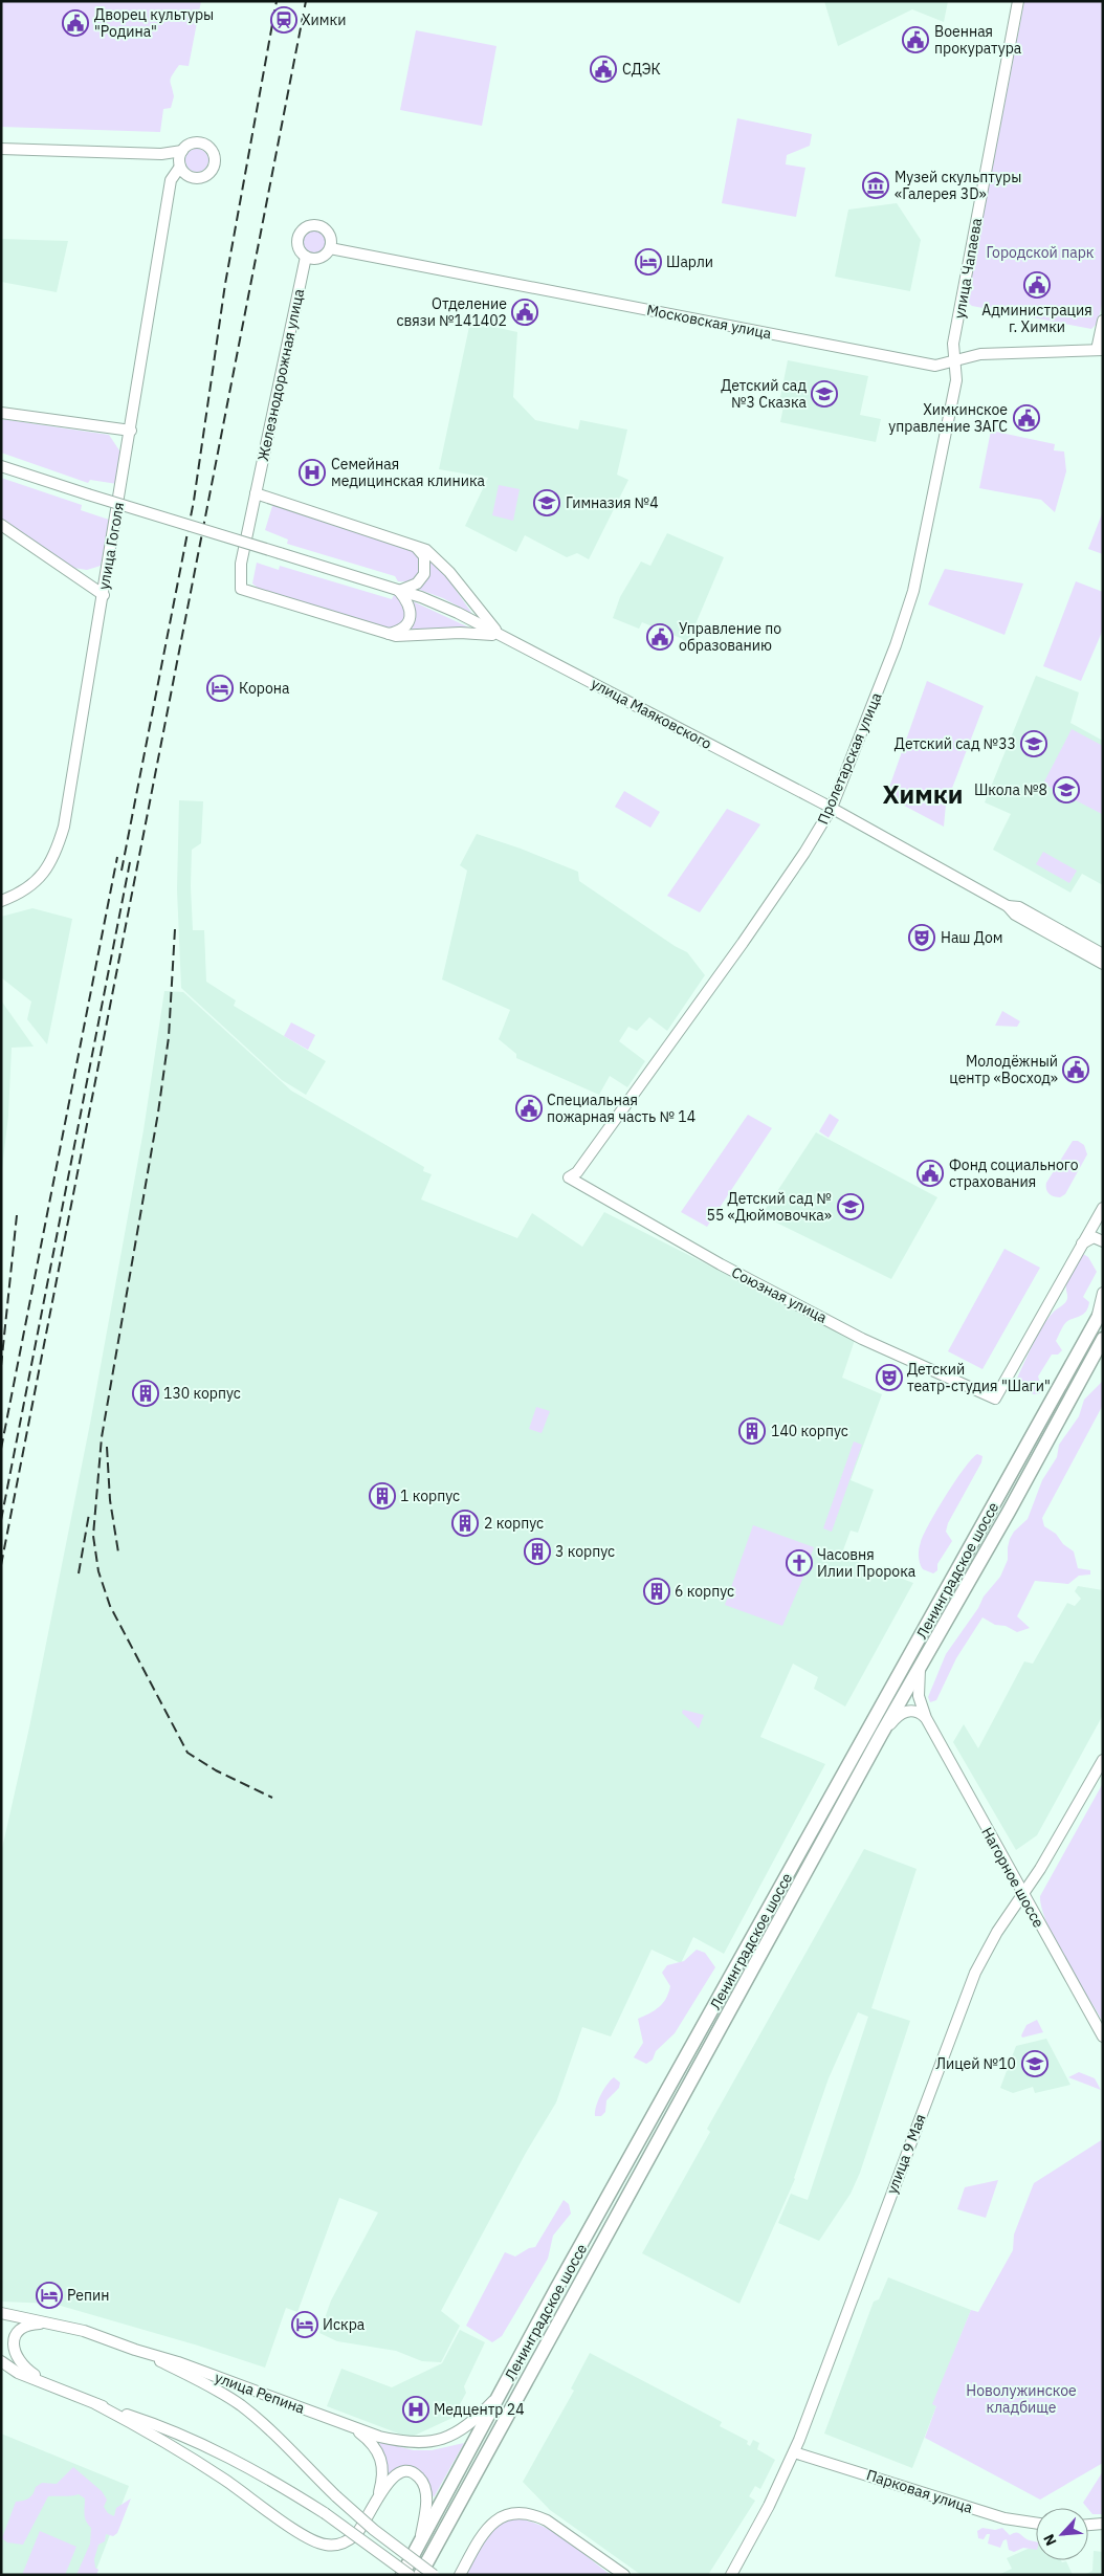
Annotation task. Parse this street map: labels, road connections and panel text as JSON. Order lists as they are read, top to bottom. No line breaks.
{"streets":{"highway":["Ленинградское шоссе"],"street":["улица Чапаева","Московская улица","Железнодорожная улица","улица Гоголя","улица Маяковского","Пролетарская улица","Союзная улица","Нагорное шоссе","улица 9 Мая","улица Репина","Парковая улица"]},"crossings":[["улица Чапаева","Московская улица"],["улица Чапаева","Пролетарская улица"],["Московская улица","Железнодорожная улица"],["Московская улица","Пролетарская улица"],["улица Маяковского","Пролетарская улица"],["Пролетарская улица","Союзная улица"],["Ленинградское шоссе","Нагорное шоссе"],["Ленинградское шоссе","улица Репина"],["Нагорное шоссе","улица 9 Мая"],["улица 9 Мая","Парковая улица"]],"districts":["Химки"],"parks":["Городской парк","Новолужинское кладбище"],"places":{"station":["Химки"],"public building":["Дворец культуры \"Родина\"","Военная прокуратура","СДЭК","Администрация г. Химки","Отделение связи №141402","Химкинское управление ЗАГС","Управление по образованию","Молодёжный центр «Восход»","Специальная пожарная часть № 14","Фонд социального страхования"],"museum":["Музей скульптуры «Галерея 3D»"],"hotel":["Шарли","Корона","Репин","Искра"],"school or university":["Детский сад №3 Сказка","Гимназия №4","Детский сад №33","Школа №8","Детский сад № 55 «Дюймовочка»","Лицей №10"],"hospital":["Семейная медицинская клиника","Медцентр 24"],"theatre":["Наш Дом","Детский театр-студия \"Шаги\""],"building":["130 корпус","140 корпус","1 корпус","2 корпус","3 корпус","6 корпус"],"church":["Часовня Илии Пророка"]},"north":"bottom left"}
